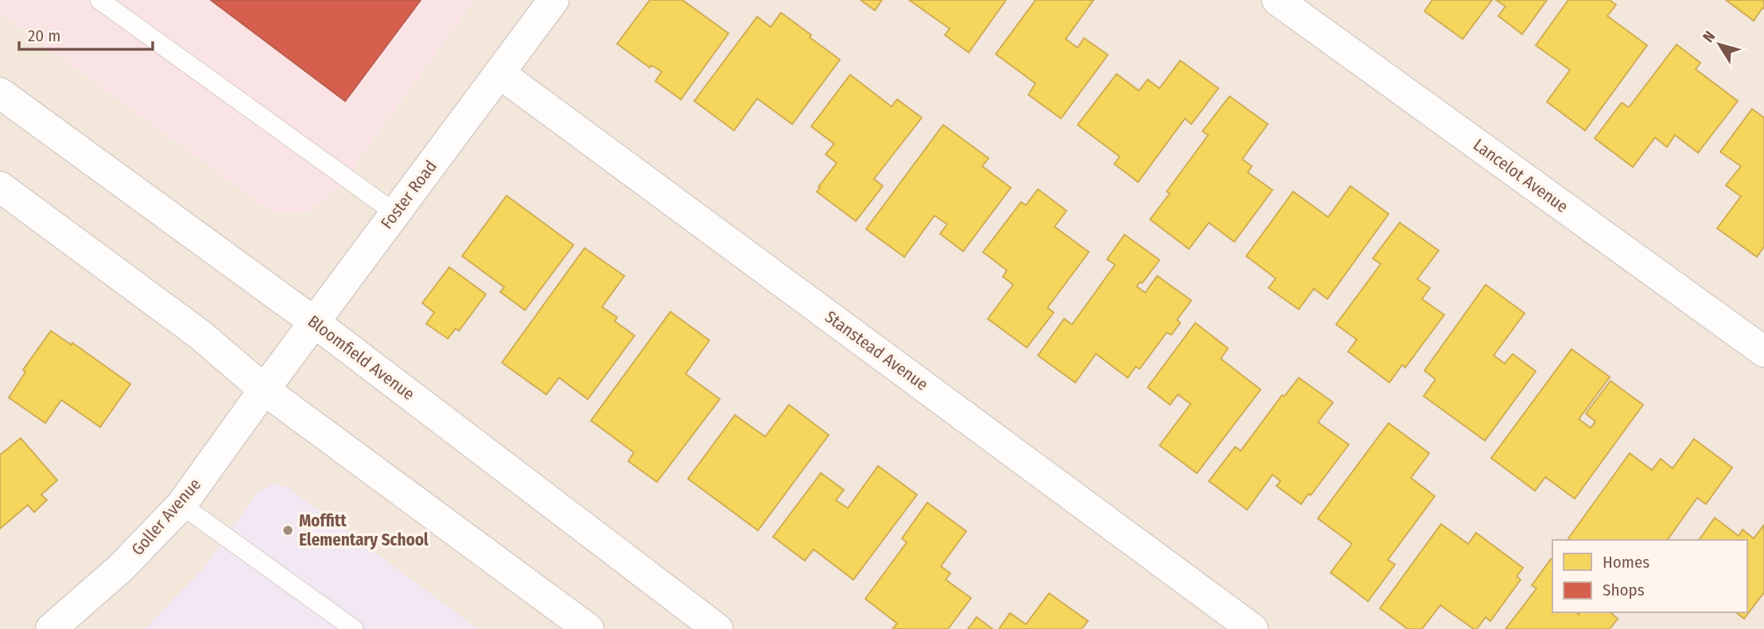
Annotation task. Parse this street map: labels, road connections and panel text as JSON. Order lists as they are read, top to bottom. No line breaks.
{"streets":{"street":["Lancelot Avenue","Foster Road","Stanstead Avenue","Bloomfield Avenue","Goller Avenue"]},"crossings":[["Foster Road","Stanstead Avenue"],["Foster Road","Bloomfield Avenue"],["Foster Road","Goller Avenue"]],"places":["Moffitt Elementary School"],"legend":["Homes","Shops"],"scale_bar":"20 m","north":"top left"}
